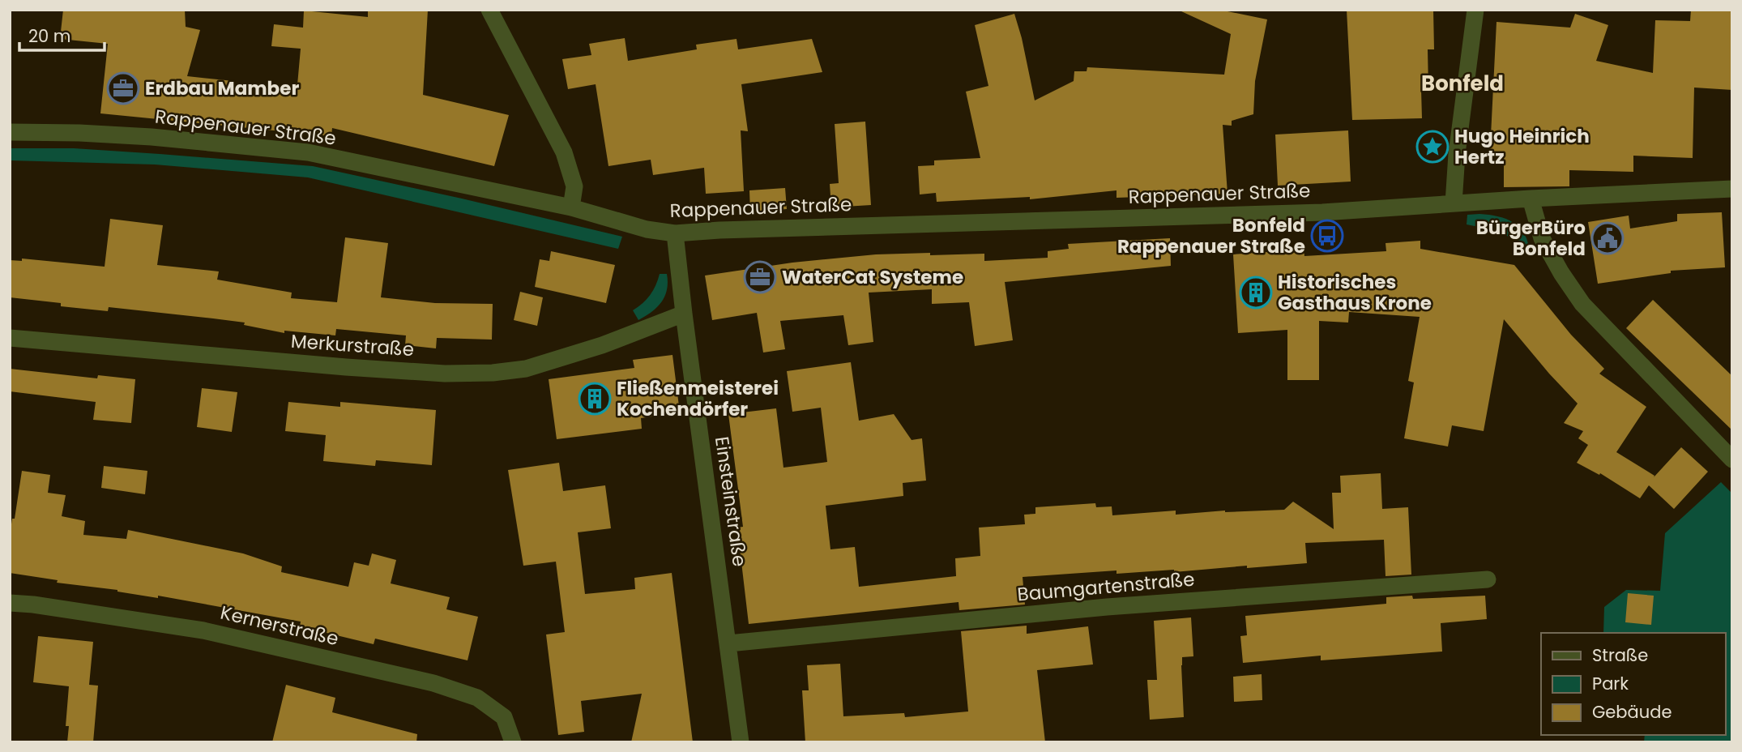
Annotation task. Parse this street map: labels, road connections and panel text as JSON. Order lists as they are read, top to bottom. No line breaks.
{"streets":{"street":["Rappenauer Straße","Merkurstraße","Einsteinstraße","Baumgartenstraße","Kernerstraße"]},"crossings":[["Rappenauer Straße","Einsteinstraße"],["Merkurstraße","Einsteinstraße"],["Einsteinstraße","Baumgartenstraße"]],"districts":["Bonfeld"],"places":{"office":["Erdbau Mamber","WaterCat Systeme"],"place":["Hugo Heinrich Hertz"],"bus stop":["Bonfeld Rappenauer Straße"],"public building":["BürgerBüro Bonfeld"],"building":["Historisches Gasthaus Krone","Fließenmeisterei Kochendörfer"]},"legend":["Straße","Park","Gebäude"],"scale_bar":"20 m"}
